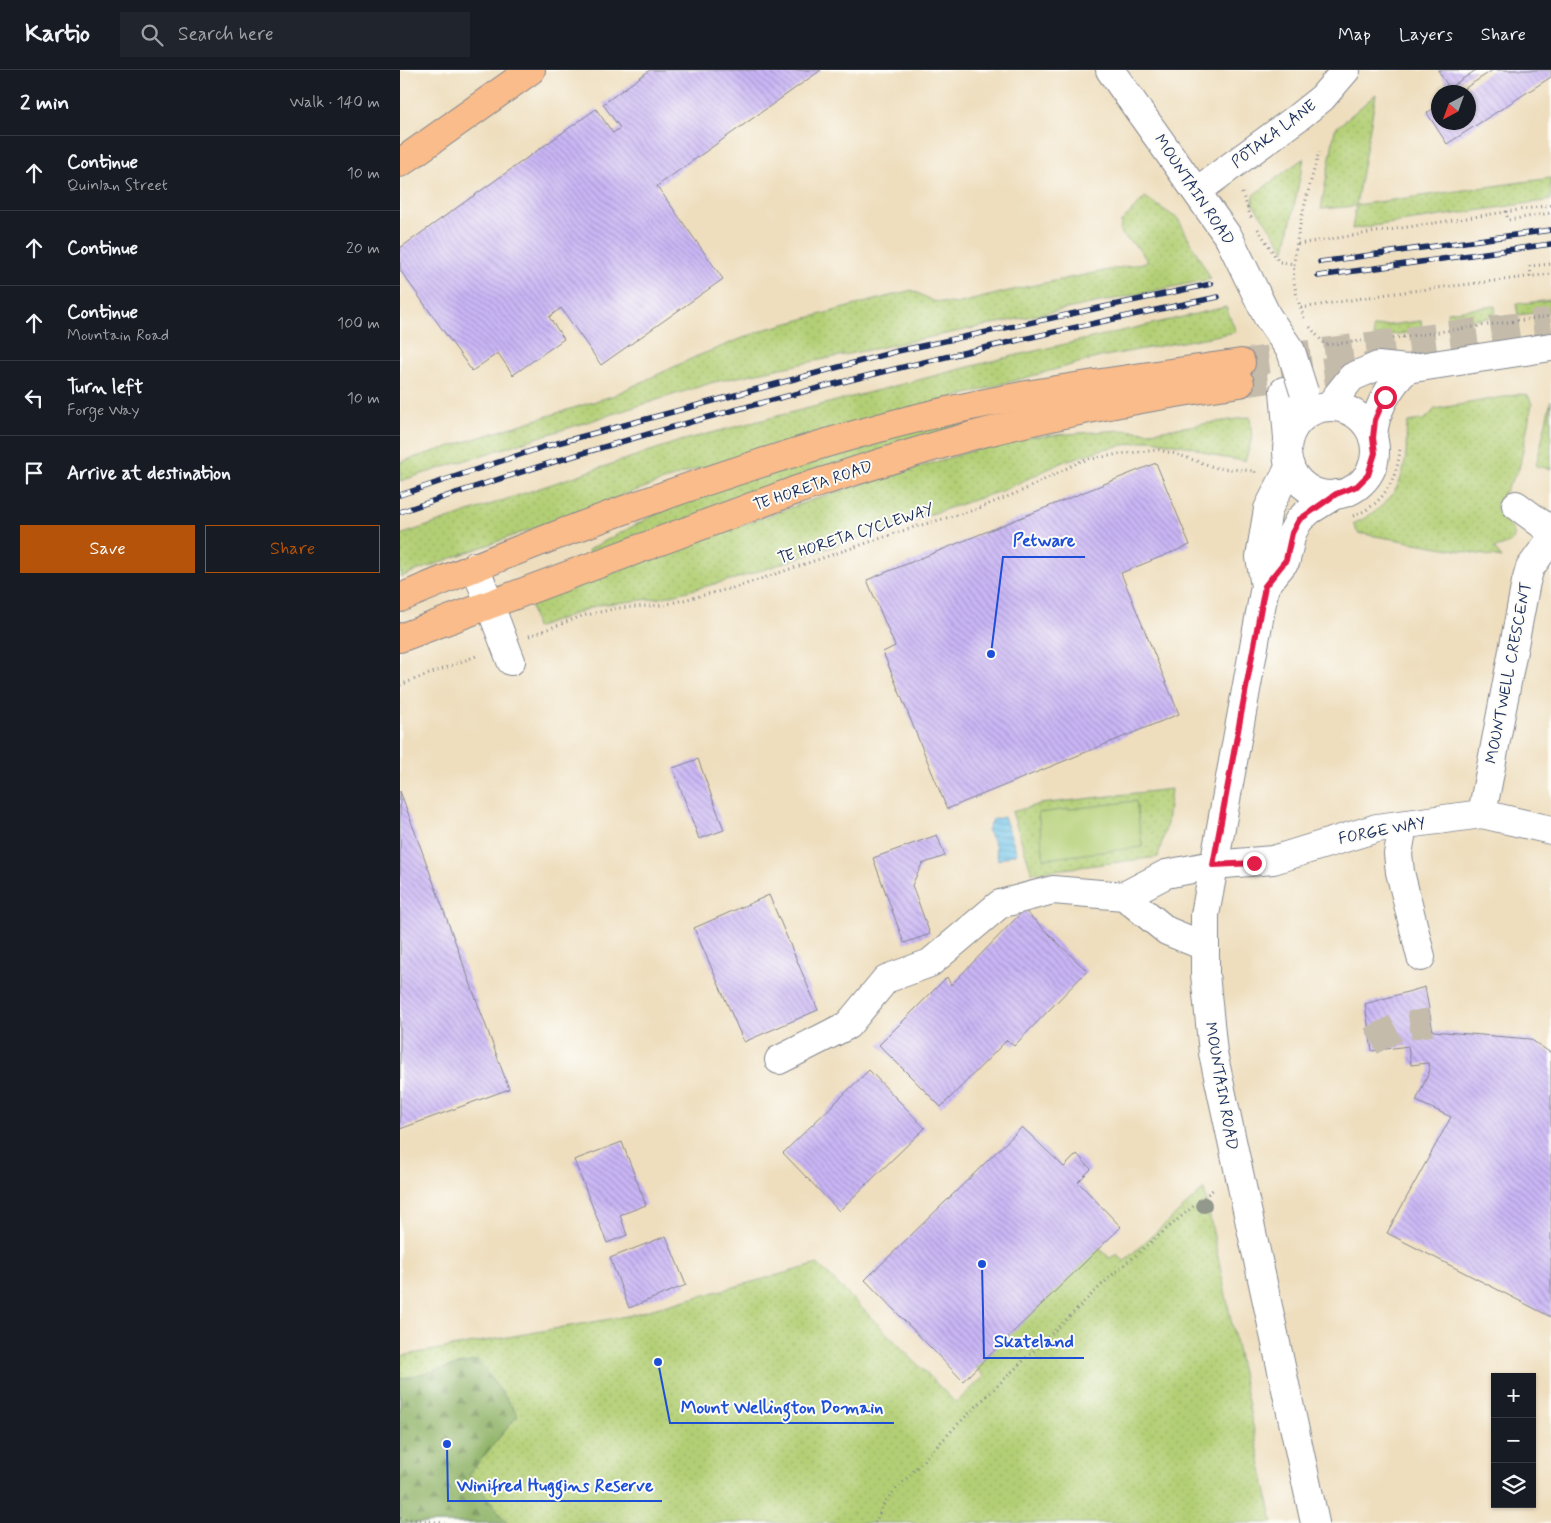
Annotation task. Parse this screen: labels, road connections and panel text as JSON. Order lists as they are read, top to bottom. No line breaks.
{"streets":{"main road":["TE HORETA ROAD"],"street":["PŌTAKA LANE","MOUNTAIN ROAD","MOUNTWELL CRESCENT","FORGE WAY"],"path":["TE HORETA CYCLEWAY"]},"crossings":[["PŌTAKA LANE","MOUNTAIN ROAD"],["MOUNTAIN ROAD","FORGE WAY"],["MOUNTWELL CRESCENT","FORGE WAY"]],"places":["Petware","Skateland","Mount Wellington Domain","Winifred Huggins Reserve"],"north":"bottom left","page":{"header":"Kartio","search":"Search here","nav":["Map","Layers","Share"],"heading":["2 min","Walk · 140 m"],"list":[["Continue","Quinlan Street","10 m"],["Continue","20 m"],["Continue","Mountain Road","100 m"],["Turn left","Forge Way","10 m"],"Arrive at destination"],"buttons":["Save","Share"],"map_buttons":["+","−"]}}
